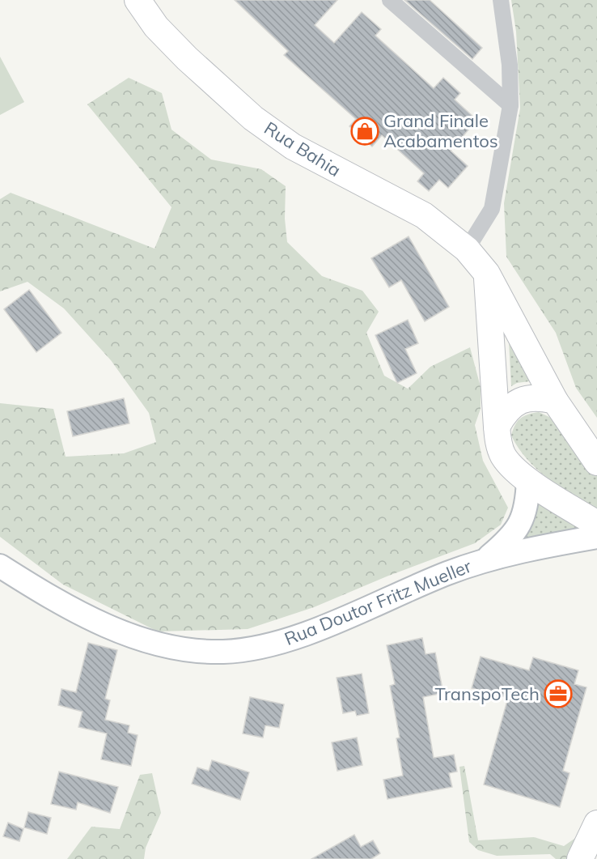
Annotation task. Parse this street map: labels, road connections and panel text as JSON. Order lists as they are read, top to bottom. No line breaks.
{"streets":{"main road":["Rua Bahia"],"street":["Rua Doutor Fritz Mueller"]},"places":{"shop":["Grand Finale Acabamentos"],"office":["TranspoTech"]}}
